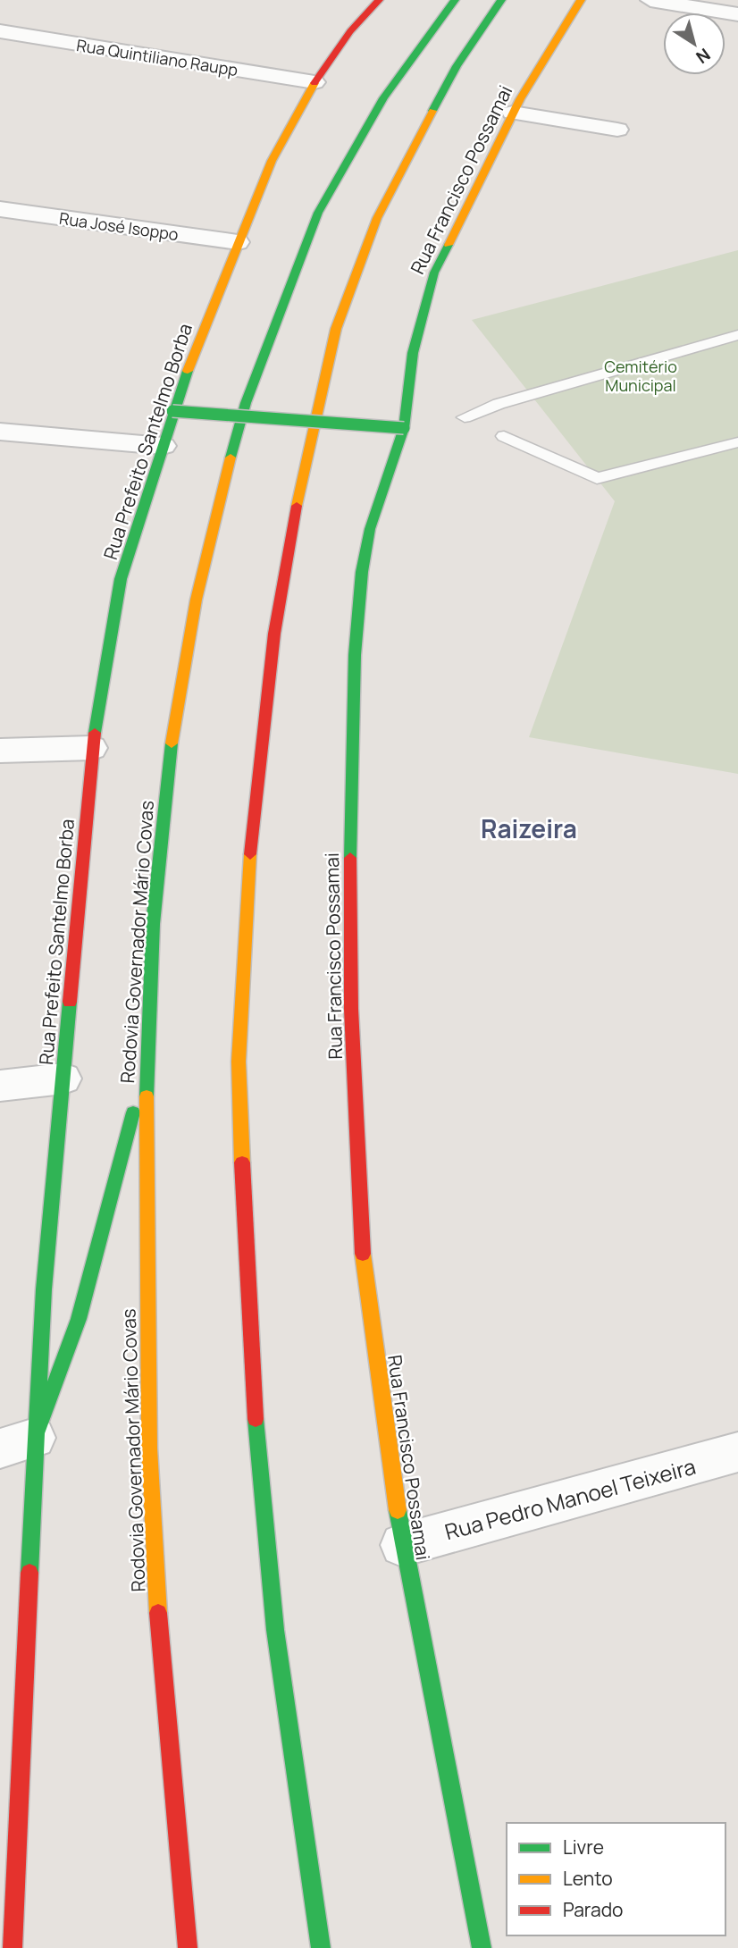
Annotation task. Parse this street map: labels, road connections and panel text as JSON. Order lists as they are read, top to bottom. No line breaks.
{"streets":{"main road":["Rua Francisco Possamai","Rua Prefeito Santelmo Borba","Rodovia Governador Mário Covas"],"street":["Rua Quintiliano Raupp","Rua José Isoppo","Rua Pedro Manoel Teixeira"]},"crossings":[["Rua Quintiliano Raupp","Rua Prefeito Santelmo Borba"],["Rua Francisco Possamai","Rua Pedro Manoel Teixeira"],["Rua José Isoppo","Rua Prefeito Santelmo Borba"]],"districts":["Raizeira"],"parks":["Cemitério Municipal"],"legend":["Livre","Lento","Parado"],"north":"bottom right"}
